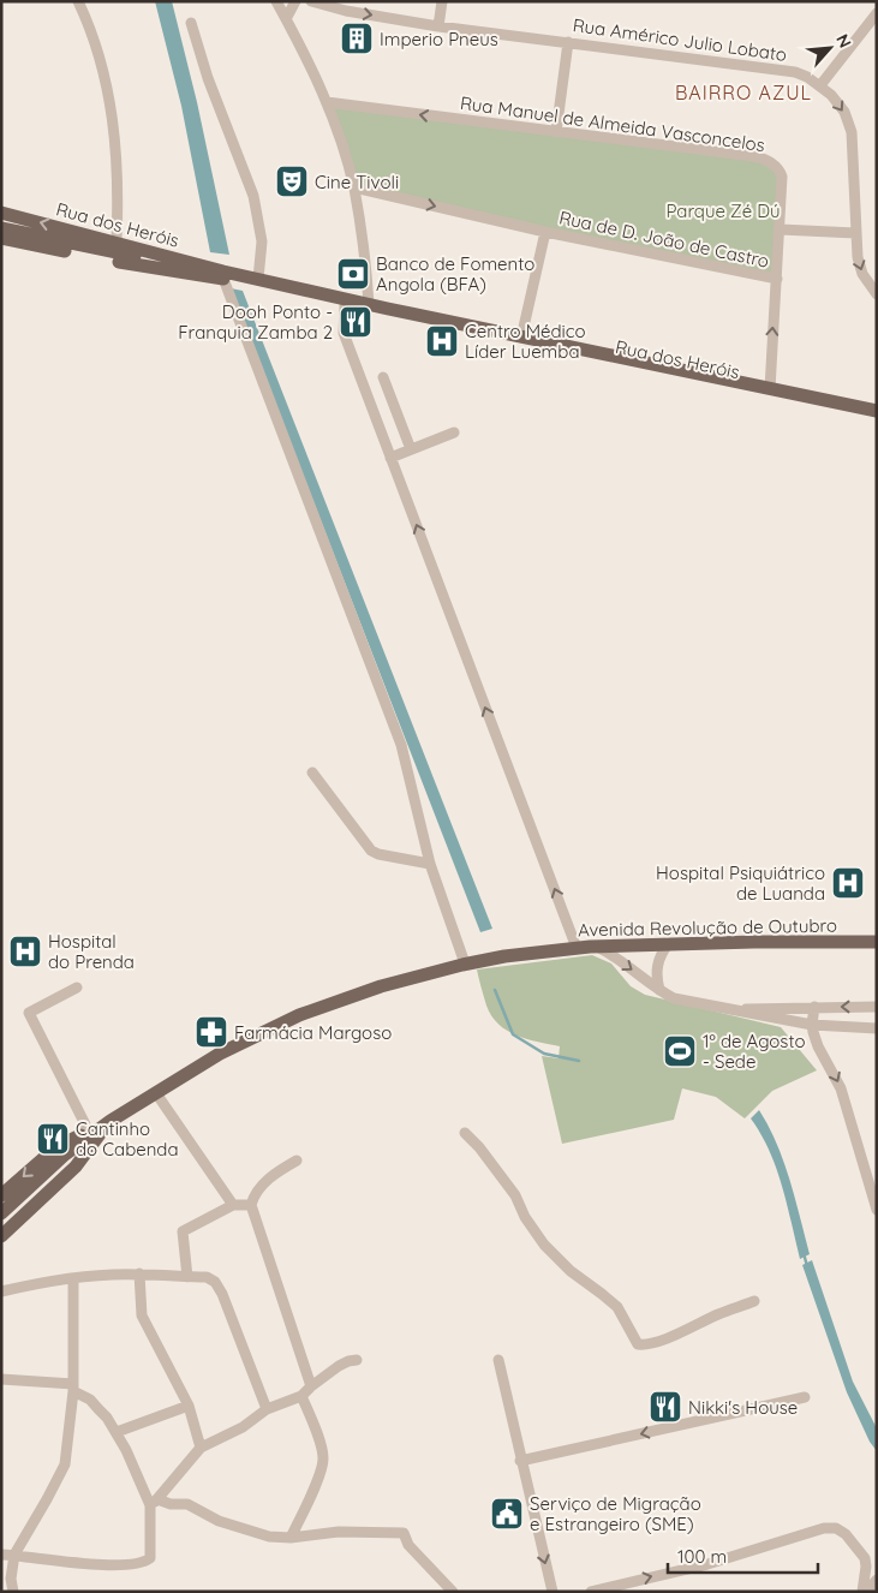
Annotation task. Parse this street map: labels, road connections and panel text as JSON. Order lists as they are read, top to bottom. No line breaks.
{"streets":{"main road":["Rua dos Heróis","Avenida Revolução de Outubro"],"street":["Rua Américo Julio Lobato","Rua Manuel de Almeida Vasconcelos","Rua de D. João de Castro"]},"crossings":[["Rua Manuel de Almeida Vasconcelos","Rua dos Heróis"],["Rua Manuel de Almeida Vasconcelos","Rua de D. João de Castro"],["Rua dos Heróis","Rua de D. João de Castro"]],"one_way":["Rua Américo Julio Lobato","Rua de D. João de Castro"],"districts":["BAIRRO AZUL"],"parks":["Parque Zé Dú"],"places":{"building":["Imperio Pneus"],"theatre":["Cine Tivoli"],"bank":["Banco de Fomento Angola (BFA)"],"restaurant":["Dooh Ponto - Franquia Zamba 2","Cantinho do Cabenda","Nikki's House"],"hospital":["Centro Médico Líder Luemba","Hospital Psiquiátrico de Luanda","Hospital do Prenda"],"pharmacy":["Farmácia Margoso"],"sports":["1º de Agosto - Sede"],"public building":["Serviço de Migração e Estrangeiro (SME)"]},"scale_bar":"100 m","north":"top right"}
